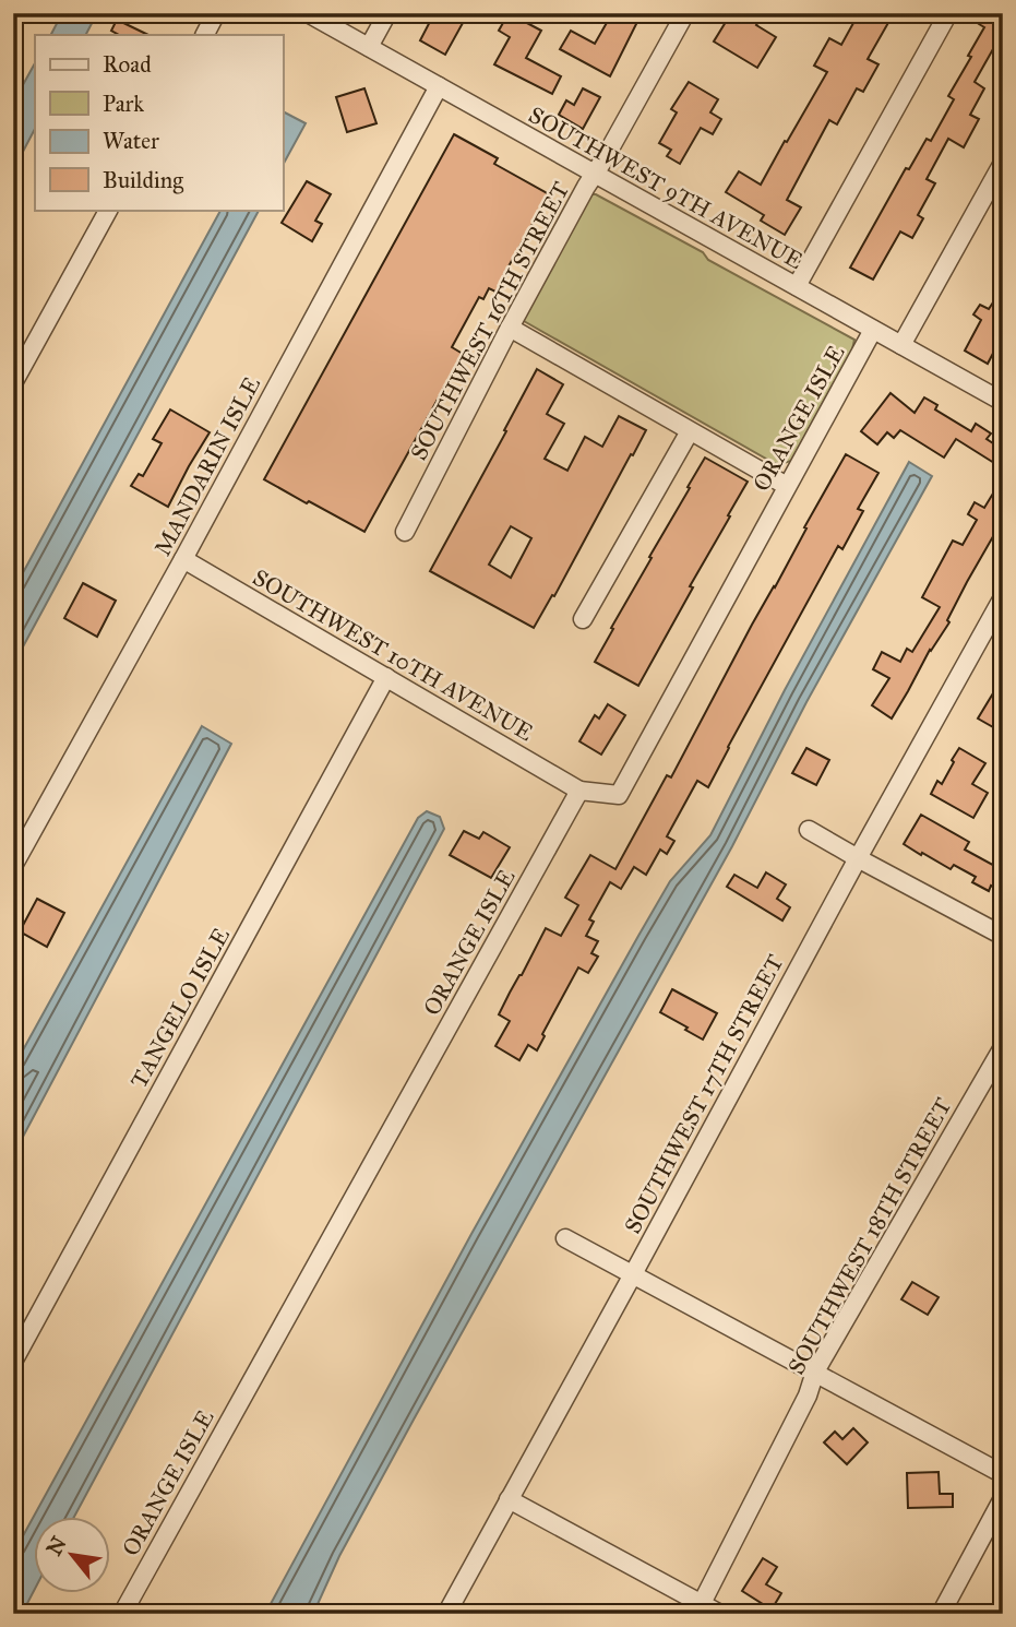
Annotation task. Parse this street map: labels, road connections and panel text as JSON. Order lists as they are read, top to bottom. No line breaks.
{"streets":{"street":["SOUTHWEST 9TH AVENUE","SOUTHWEST 16TH STREET","ORANGE ISLE","MANDARIN ISLE","SOUTHWEST 10TH AVENUE","TANGELO ISLE","SOUTHWEST 17TH STREET","SOUTHWEST 18TH STREET"]},"crossings":[["SOUTHWEST 9TH AVENUE","SOUTHWEST 16TH STREET"],["SOUTHWEST 9TH AVENUE","ORANGE ISLE"],["SOUTHWEST 9TH AVENUE","MANDARIN ISLE"],["ORANGE ISLE","SOUTHWEST 10TH AVENUE"],["MANDARIN ISLE","SOUTHWEST 10TH AVENUE"],["SOUTHWEST 10TH AVENUE","TANGELO ISLE"]],"legend":["Road","Park","Water","Building"],"north":"top left"}
